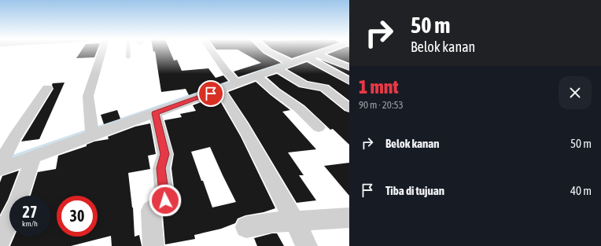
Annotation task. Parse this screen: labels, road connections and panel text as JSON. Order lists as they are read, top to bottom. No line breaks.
{"page":{"turn":["50 m","Belok kanan"],"heading":["1 mnt","90 m · 20:53"],"list":[{"name":"Belok kanan","value":"50 m"},{"name":"Tiba di tujuan","value":"40 m"}],"speed":"27 km/h","limit":"30"}}
